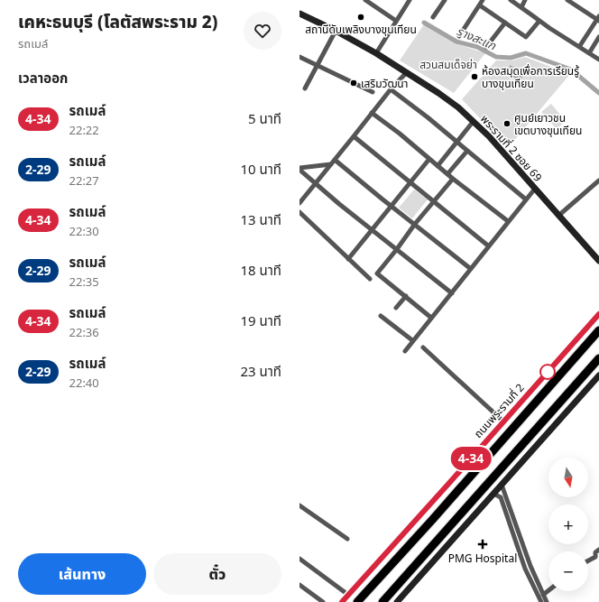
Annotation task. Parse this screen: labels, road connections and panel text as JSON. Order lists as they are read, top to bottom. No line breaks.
{"streets":{"highway":["ถนนพระรามที่ 2"],"main road":["พระรามที่ 2 ซอย 69"]},"water":["รางสะแก"],"parks":["สวนสมเด็จย่า"],"places":{"other":["สถานีดับเพลิงบางขุนเทียน","ห้องสมุดเพื่อการเรียนรู้ บางขุนเทียน","เสริมวัฒนา","ศูนย์เยาวชน เขตบางขุนเทียน"],"health":["PMG Hospital"]},"lines":["bus line 4-34"],"north":"bottom","page":{"heading":[["เคหะธนบุรี (โลตัสพระราม 2)","รถเมล์"],"เวลาออก"],"on_map":"4-34","list":[{"mark":"4-34","name":"รถเมล์","note":"22:22","value":"5 นาที"},{"mark":"2-29","name":"รถเมล์","note":"22:27","value":"10 นาที"},{"mark":"4-34","name":"รถเมล์","note":"22:30","value":"13 นาที"},{"mark":"2-29","name":"รถเมล์","note":"22:35","value":"18 นาที"},{"mark":"4-34","name":"รถเมล์","note":"22:36","value":"19 นาที"},{"mark":"2-29","name":"รถเมล์","note":"22:40","value":"23 นาที"}],"map_buttons":["+","−"],"buttons":["เส้นทาง","ตั๋ว"]}}
